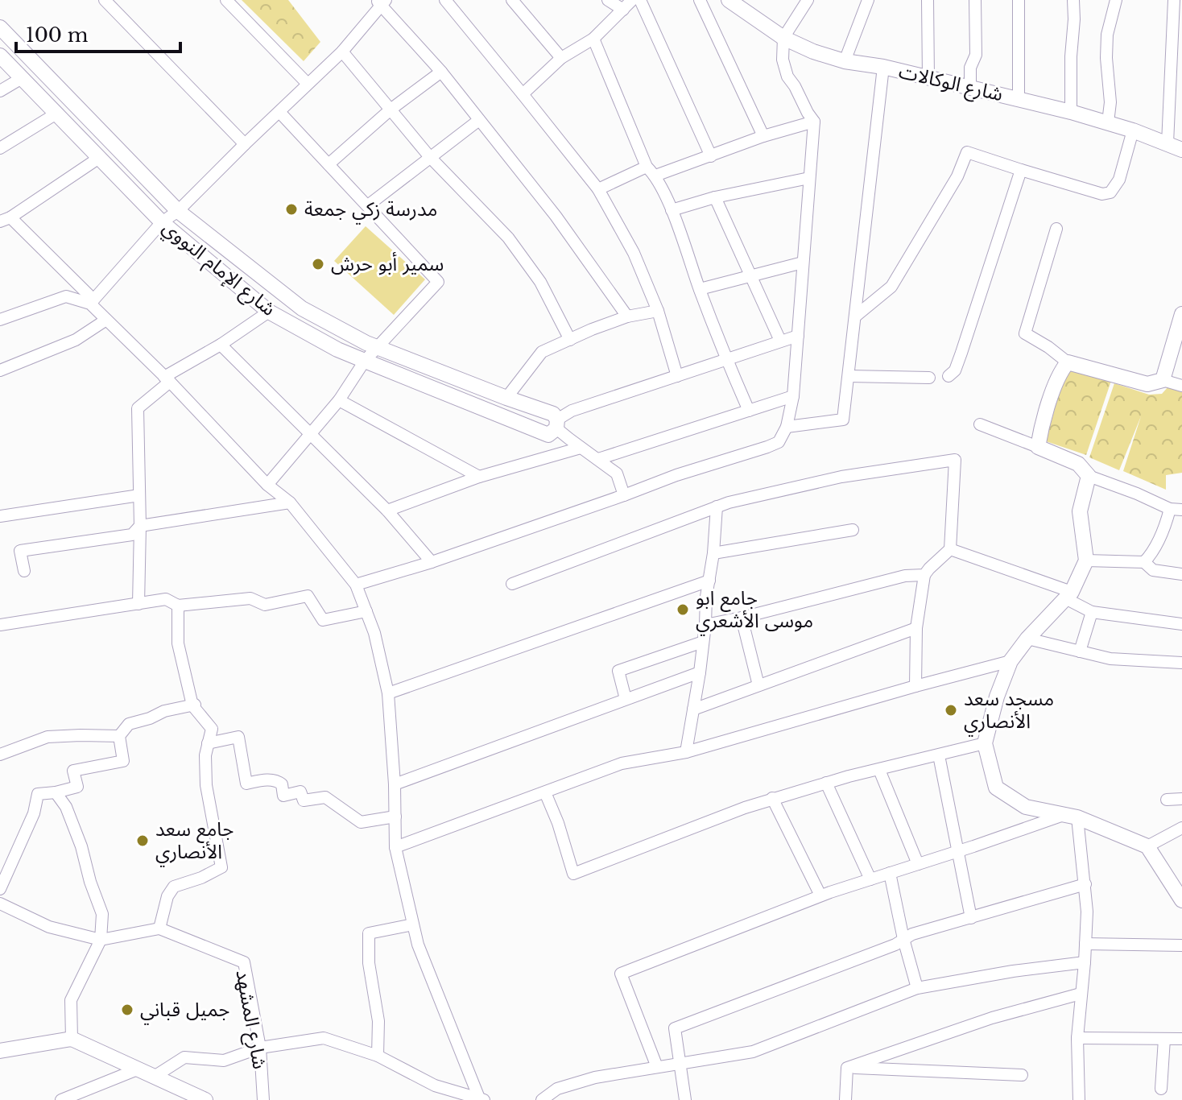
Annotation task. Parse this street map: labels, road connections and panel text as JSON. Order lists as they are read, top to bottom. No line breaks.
{"streets":{"street":["شارع الوكالات","شارع الإمام النووي","شارع المشهد"]},"places":["مدرسة زكي جمعة","سمير أبو حرش","جامع ابو موسى الأشعري","مسجد سعد الأنصاري","جامع سعد الأنصاري","جميل قباني"],"scale_bar":"100 m"}
